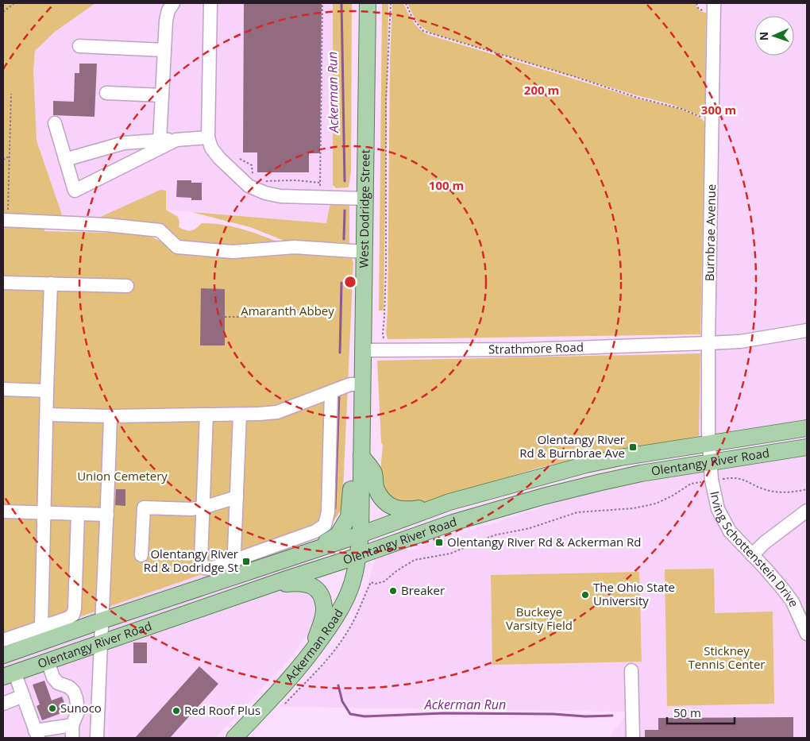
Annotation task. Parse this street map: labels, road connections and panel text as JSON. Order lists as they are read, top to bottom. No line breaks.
{"streets":{"main road":["West Dodridge Street","Olentangy River Road","Ackerman Road"],"street":["Burnbrae Avenue","Strathmore Road","Irving Schottenstein Drive"]},"crossings":[["West Dodridge Street","Strathmore Road"],["West Dodridge Street","Olentangy River Road"],["West Dodridge Street","Ackerman Road"],["Burnbrae Avenue","Strathmore Road"],["Burnbrae Avenue","Olentangy River Road"],["Burnbrae Avenue","Irving Schottenstein Drive"],["Olentangy River Road","Irving Schottenstein Drive"],["Olentangy River Road","Ackerman Road"]],"water":["Ackerman Run"],"parks":["Amaranth Abbey","Union Cemetery","Buckeye Varsity Field","Stickney Tennis Center"],"places":{"transit":["Olentangy River Rd & Burnbrae Ave","Olentangy River Rd & Ackerman Rd","Olentangy River Rd & Dodridge St"],"other":["Breaker","The Ohio State University","Sunoco","Red Roof Plus"]},"scale_bar":"50 m","north":"left","rings":["200 m","300 m","100 m"]}
